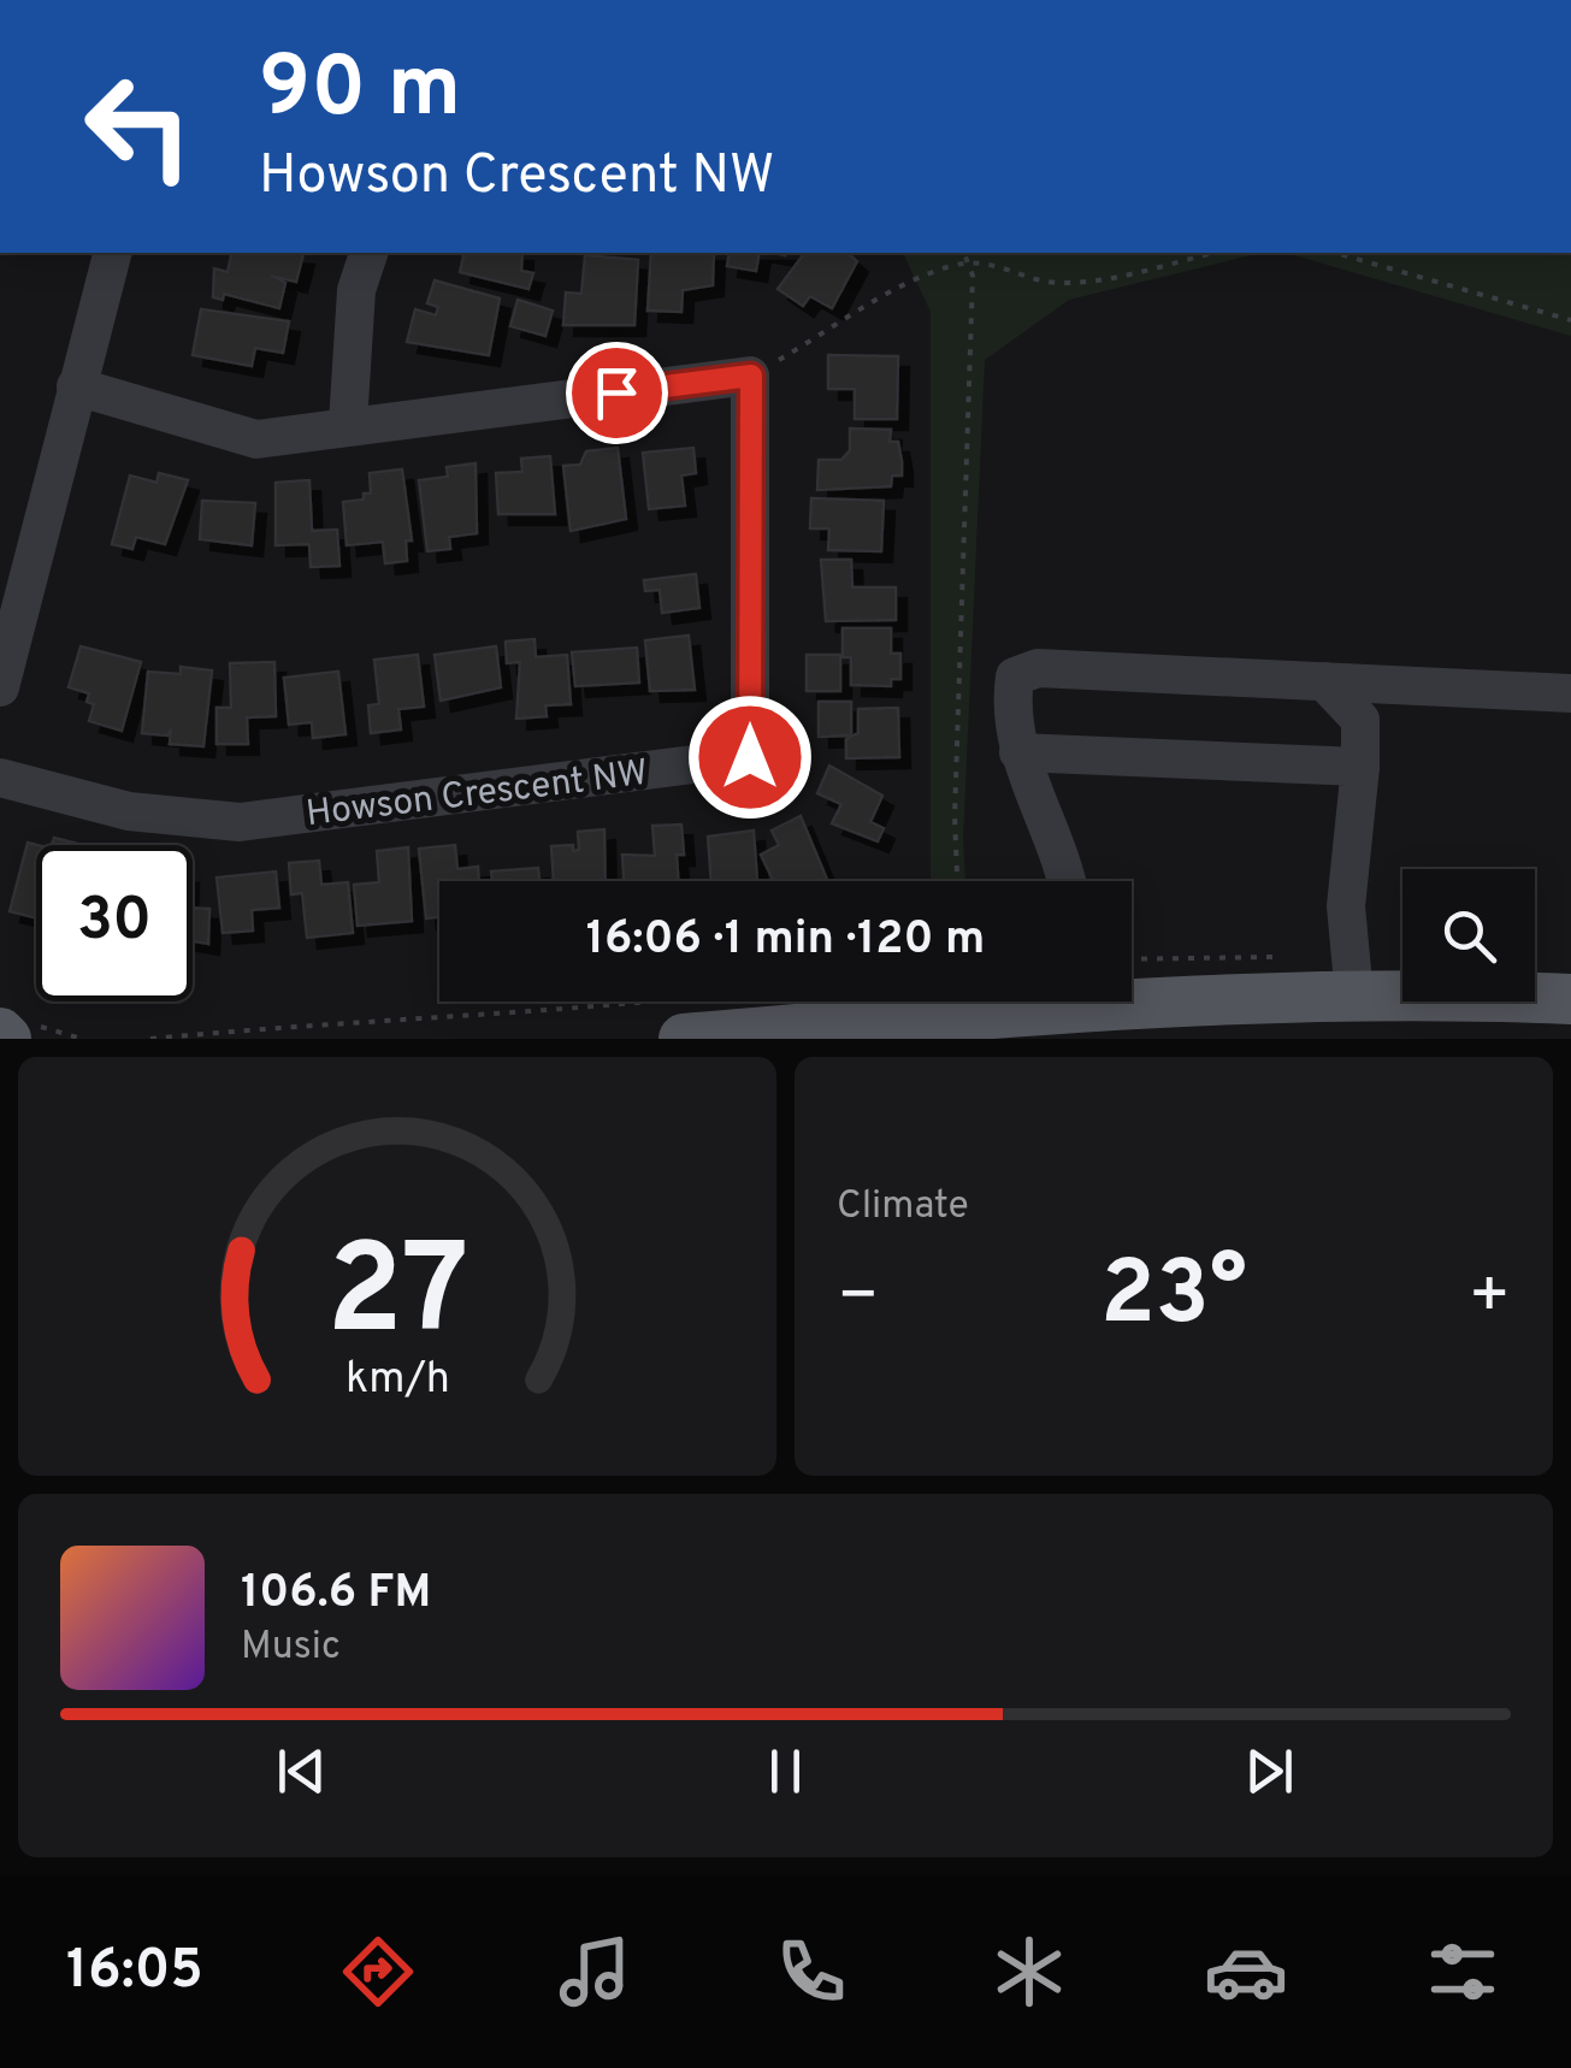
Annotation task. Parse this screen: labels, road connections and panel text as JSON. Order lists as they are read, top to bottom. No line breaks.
{"streets":{"street":["Howson Crescent NW"]},"page":{"turn":["90 m","Howson Crescent NW"],"limit":"30","trip":"16:06 · 1 min · 120 m","tile":"Climate","heat":["−","23°","+"],"song":["106.6 FM","Music"],"tabs":"16:05","gauge":["27","km/h"]}}
